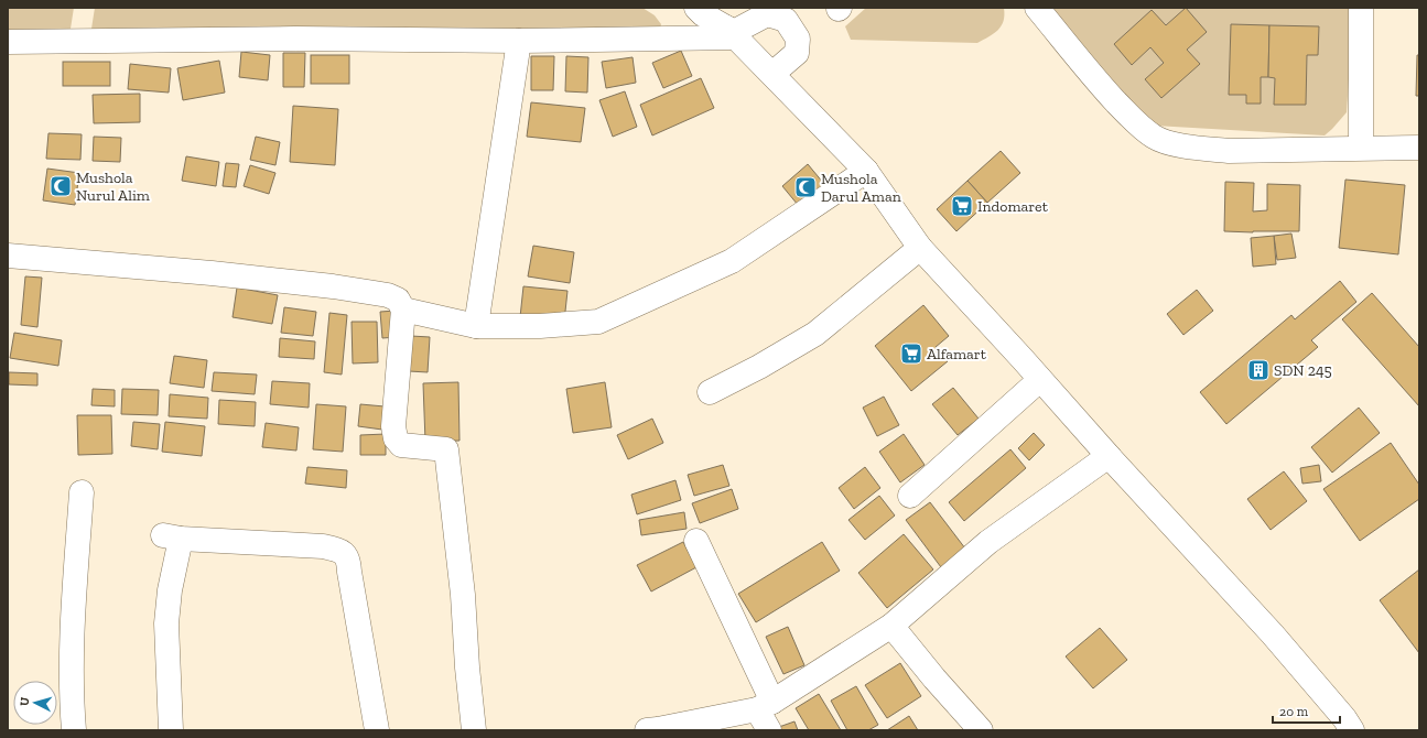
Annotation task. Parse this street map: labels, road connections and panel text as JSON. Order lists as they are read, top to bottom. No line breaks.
{"places":{"mosque":["Mushola Nurul Alim","Mushola Darul Aman"],"supermarket":["Indomaret","Alfamart"],"building":["SDN 245"]},"scale_bar":"20 m","north":"left"}
